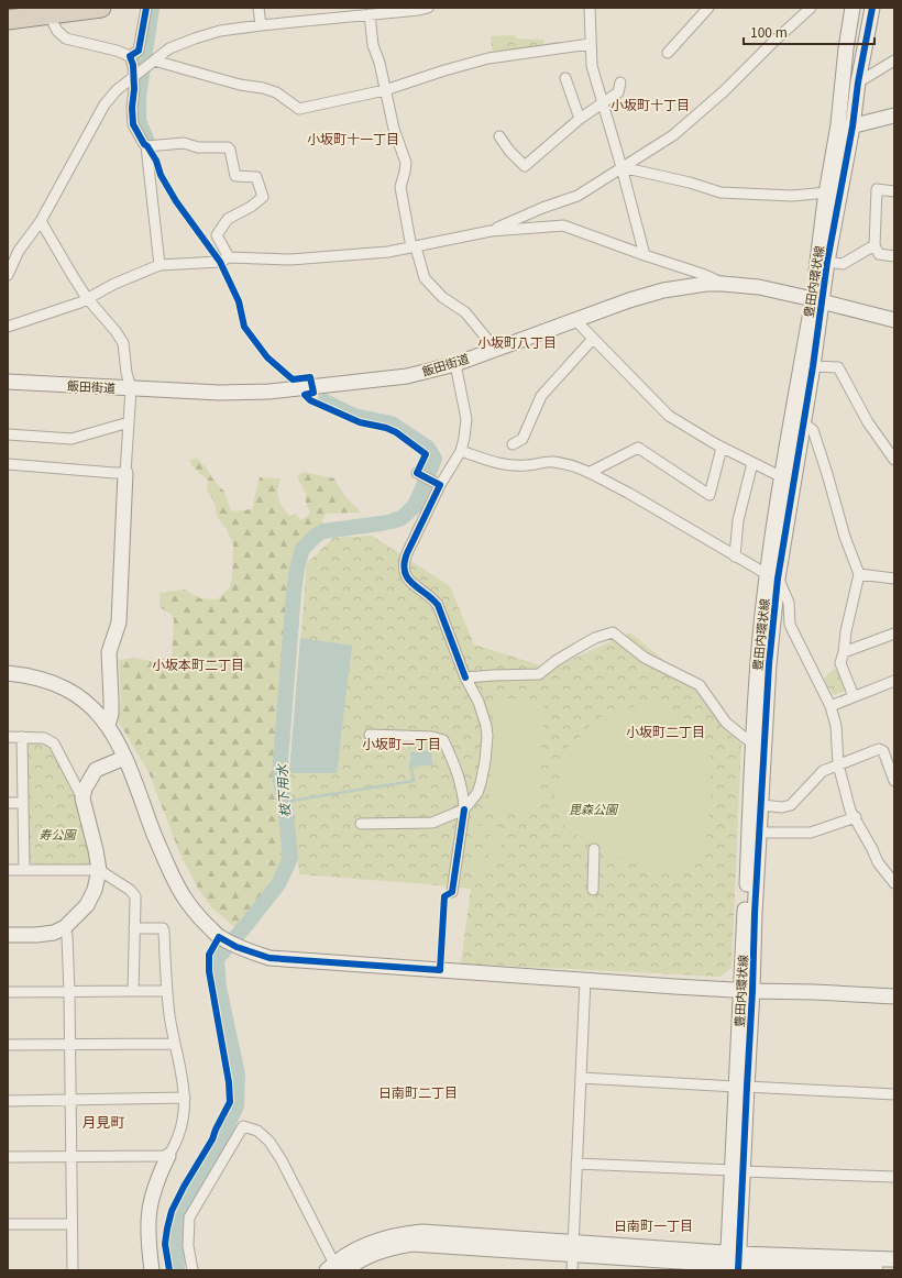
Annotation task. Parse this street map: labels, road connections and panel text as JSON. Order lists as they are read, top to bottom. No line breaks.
{"streets":{"street":["豊田内環状線","飯田街道"]},"crossings":[["豊田内環状線","飯田街道"]],"districts":["小坂町十丁目","小坂町十一丁目","小坂町八丁目","小坂本町二丁目","小坂町二丁目","小坂町一丁目","日南町二丁目","月見町","日南町一丁目"],"water":["枝下用水"],"parks":["毘森公園","寿公園"],"scale_bar":"100 m"}
